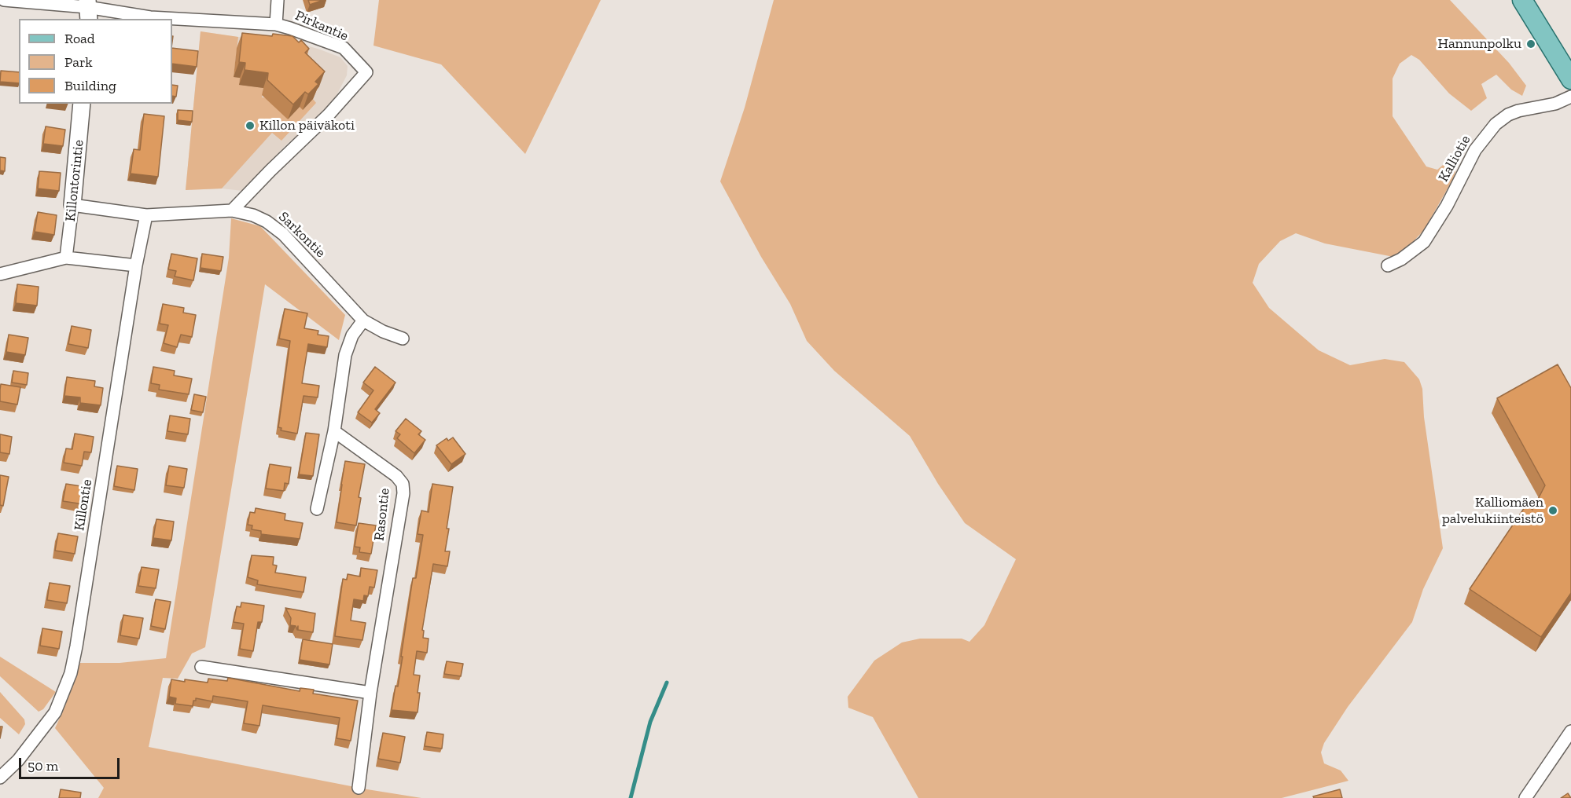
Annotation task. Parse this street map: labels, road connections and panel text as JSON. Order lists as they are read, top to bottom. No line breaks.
{"streets":{"street":["Pirkantie","Kalliotie","Killontorintie","Sarkontie","Killontie","Rasontie"]},"crossings":[["Pirkantie","Sarkontie"],["Killontorintie","Sarkontie"],["Sarkontie","Killontie"]],"places":["Hannunpolku","Killon päiväkoti","Kalliomäen palvelukiinteistö"],"legend":["Road","Park","Building"],"scale_bar":"50 m"}
